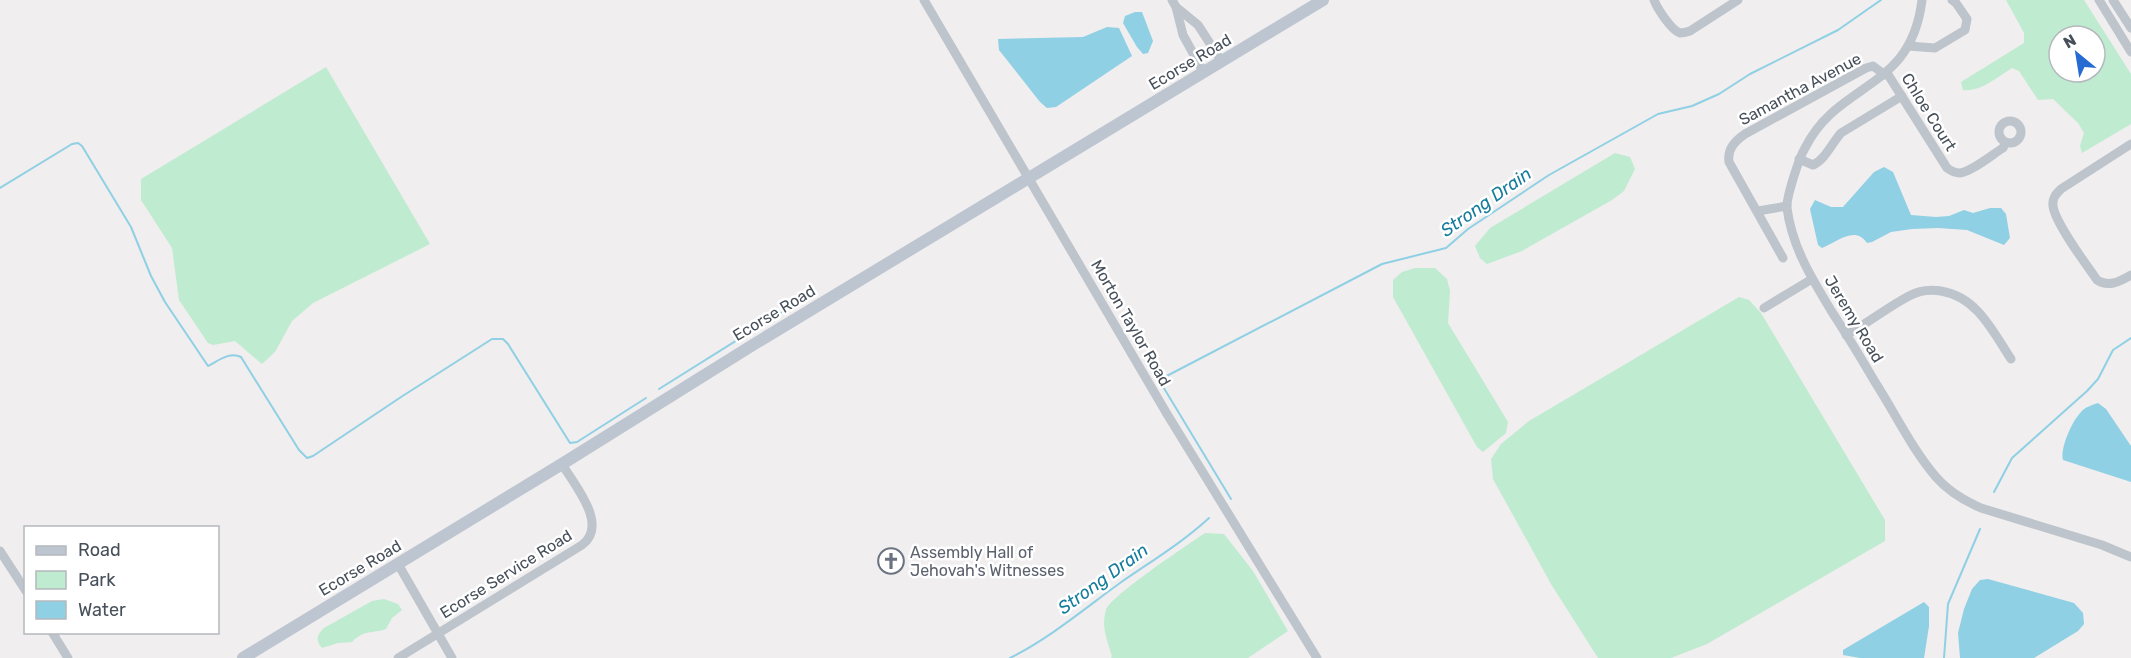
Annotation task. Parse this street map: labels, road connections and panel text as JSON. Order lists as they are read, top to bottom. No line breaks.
{"streets":{"main road":["Ecorse Road"],"street":["Samantha Avenue","Chloe Court","Jeremy Road","Morton Taylor Road","Ecorse Service Road"]},"crossings":[["Ecorse Road","Morton Taylor Road"],["Ecorse Road","Ecorse Service Road"],["Samantha Avenue","Chloe Court"],["Samantha Avenue","Jeremy Road"],["Chloe Court","Jeremy Road"]],"water":["Strong Drain"],"places":{"church":["Assembly Hall of Jehovah's Witnesses"]},"legend":["Road","Park","Water"],"north":"top left"}
